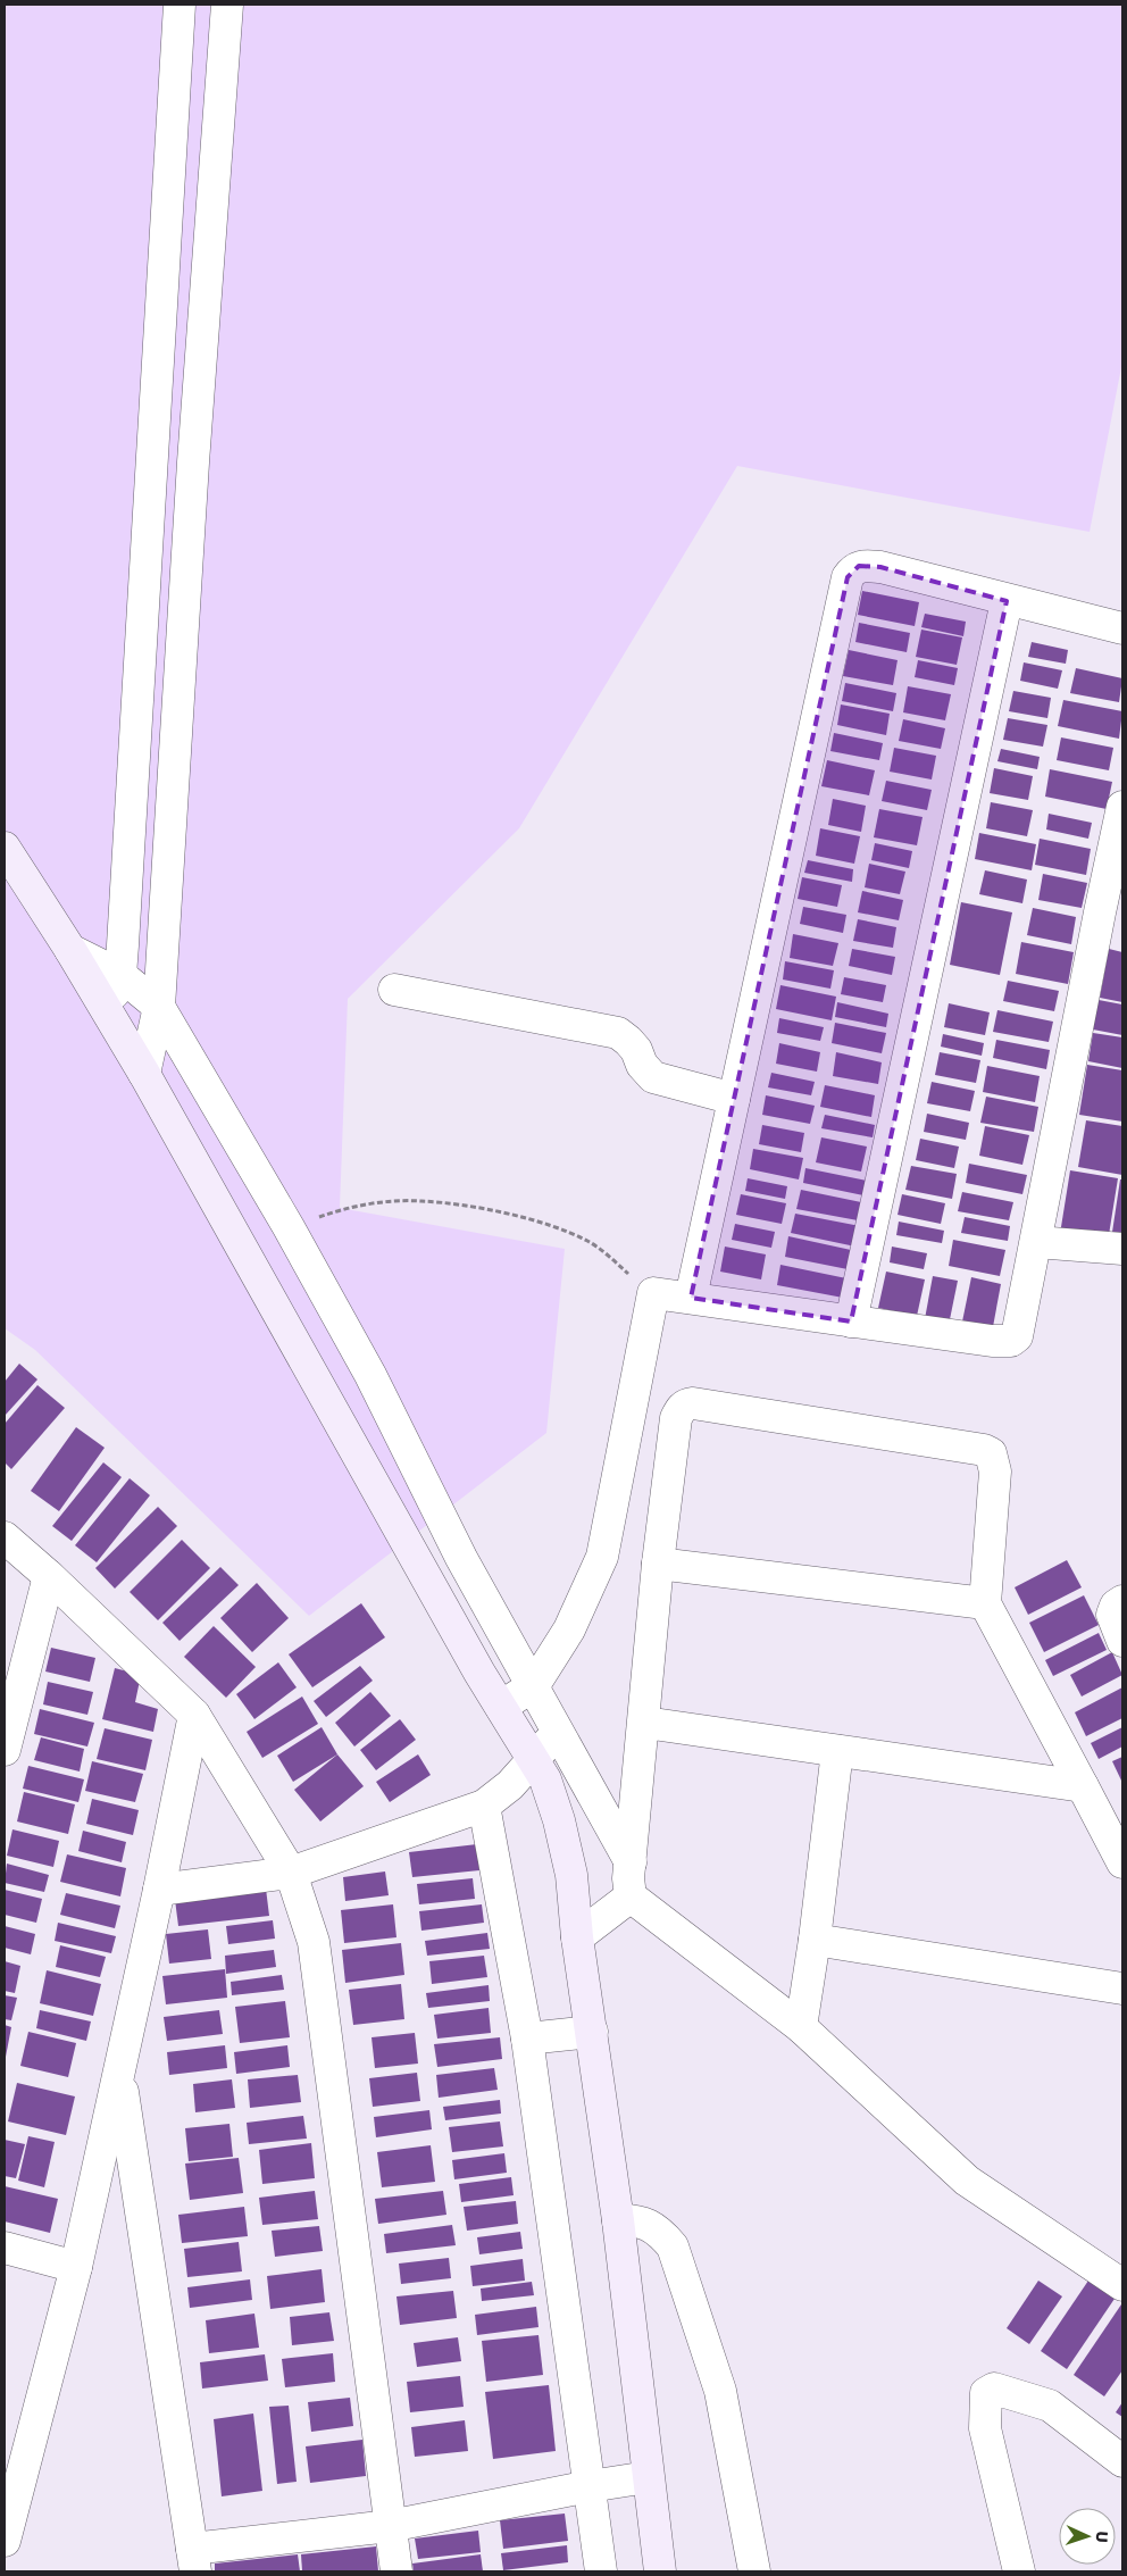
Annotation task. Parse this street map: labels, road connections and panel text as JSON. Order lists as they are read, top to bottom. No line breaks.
{"north":"right"}
